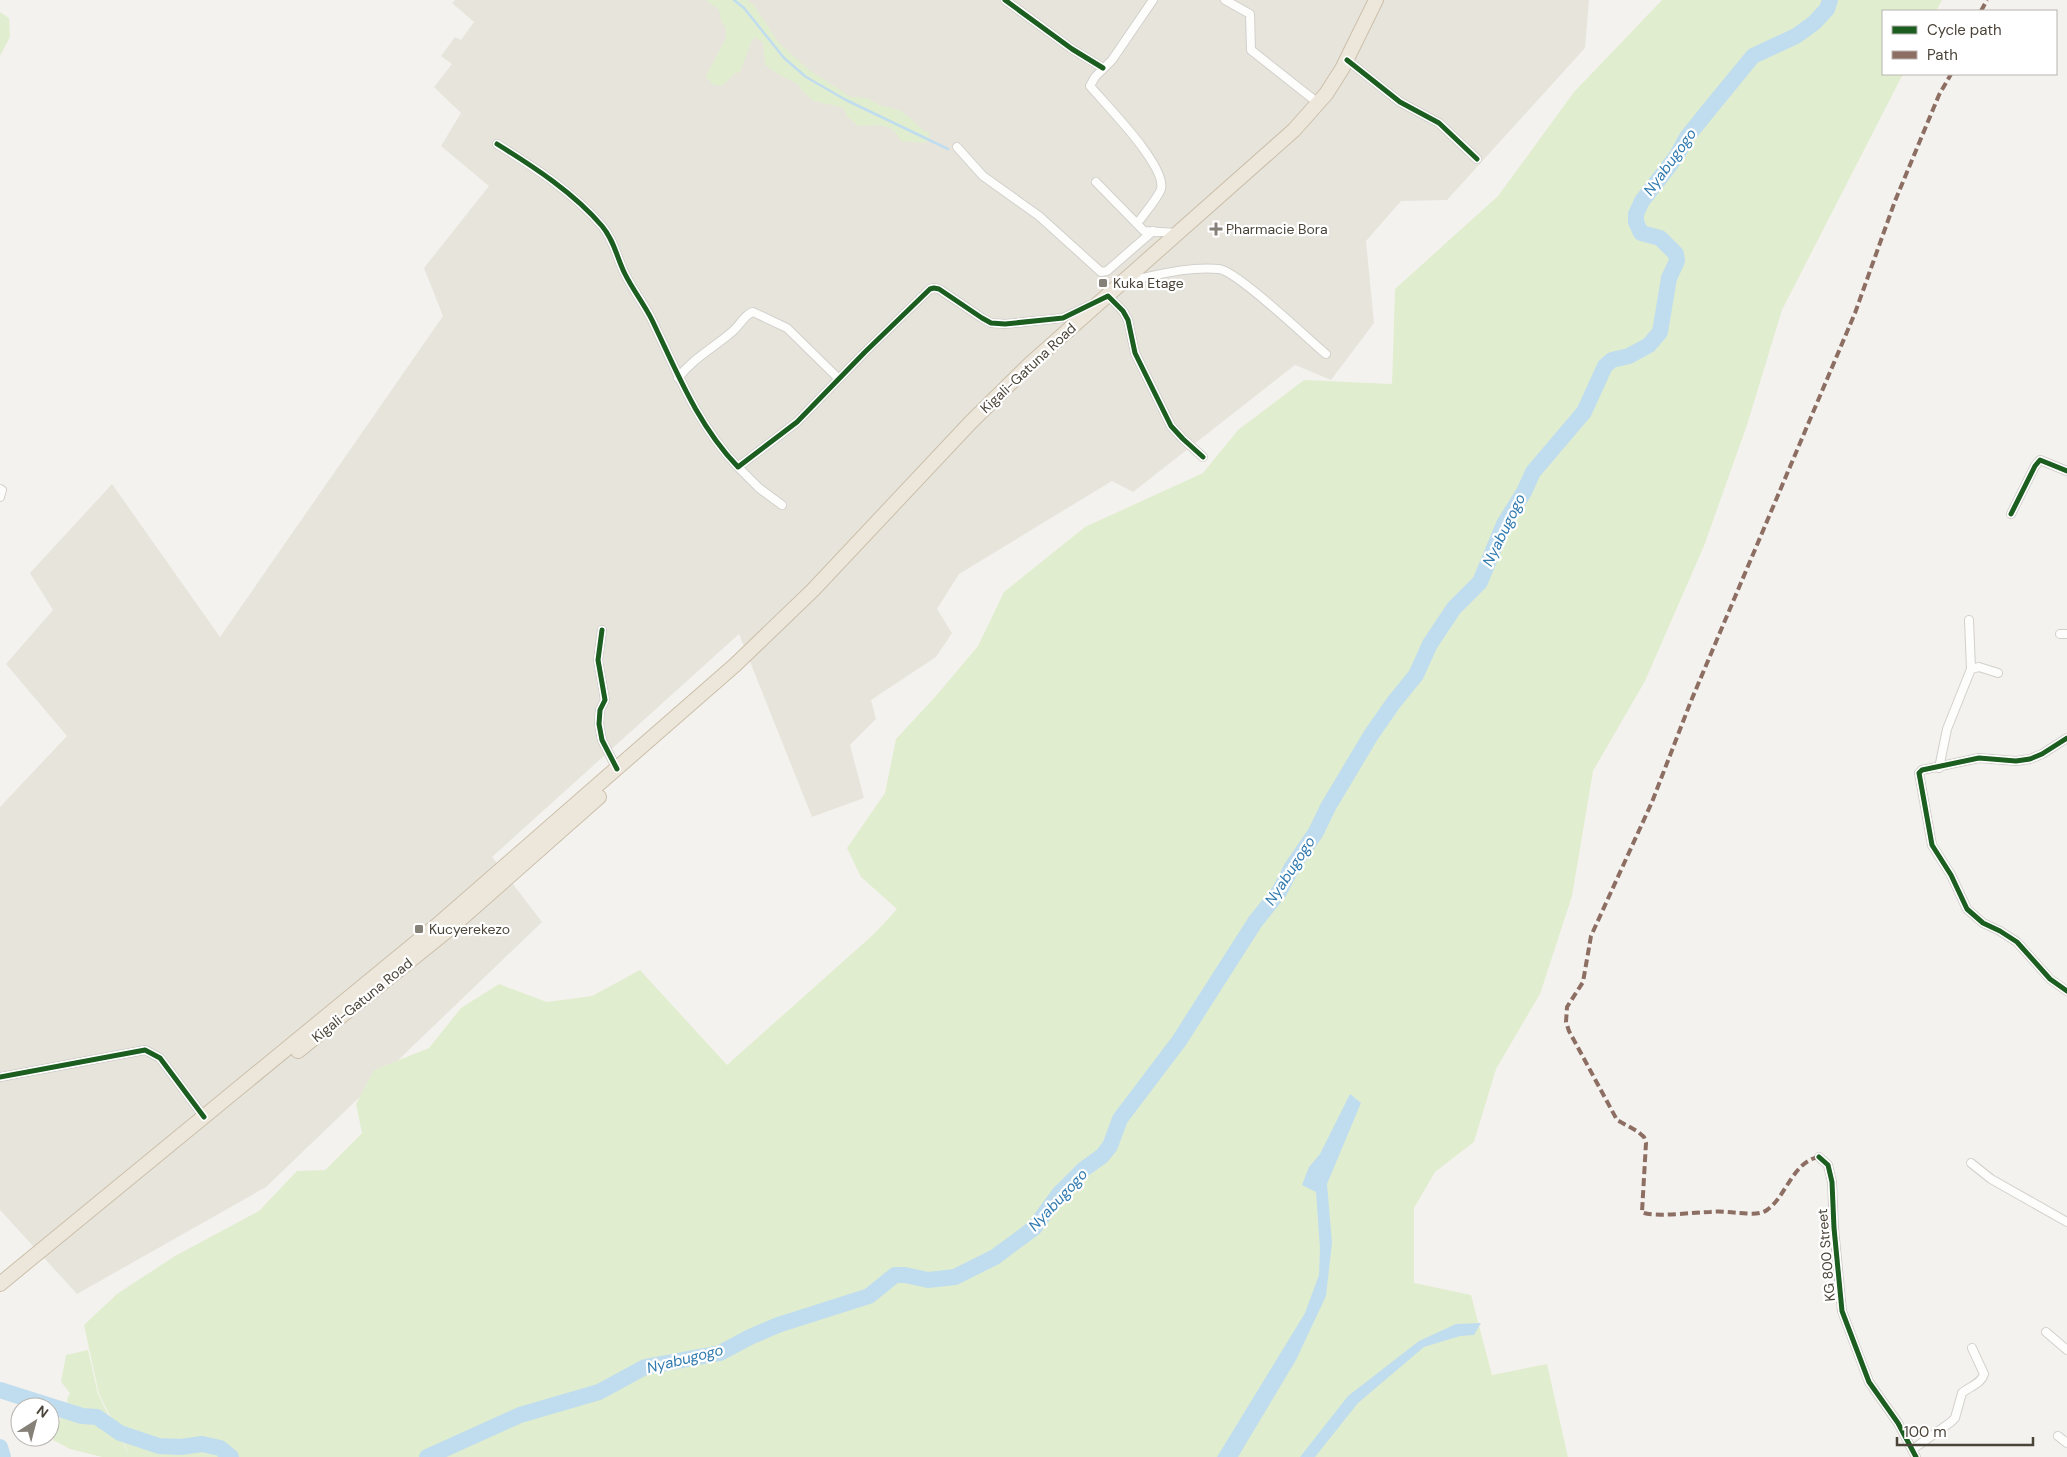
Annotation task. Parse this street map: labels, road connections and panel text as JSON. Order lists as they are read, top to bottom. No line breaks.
{"streets":{"highway":["Kigali-Gatuna Road"],"street":["KG 800 Street"]},"water":["Nyabugogo"],"places":{"health":["Pharmacie Bora"],"transit":["Kuka Etage","Kucyerekezo"]},"legend":["Cycle path","Path"],"scale_bar":"100 m","north":"top right"}
